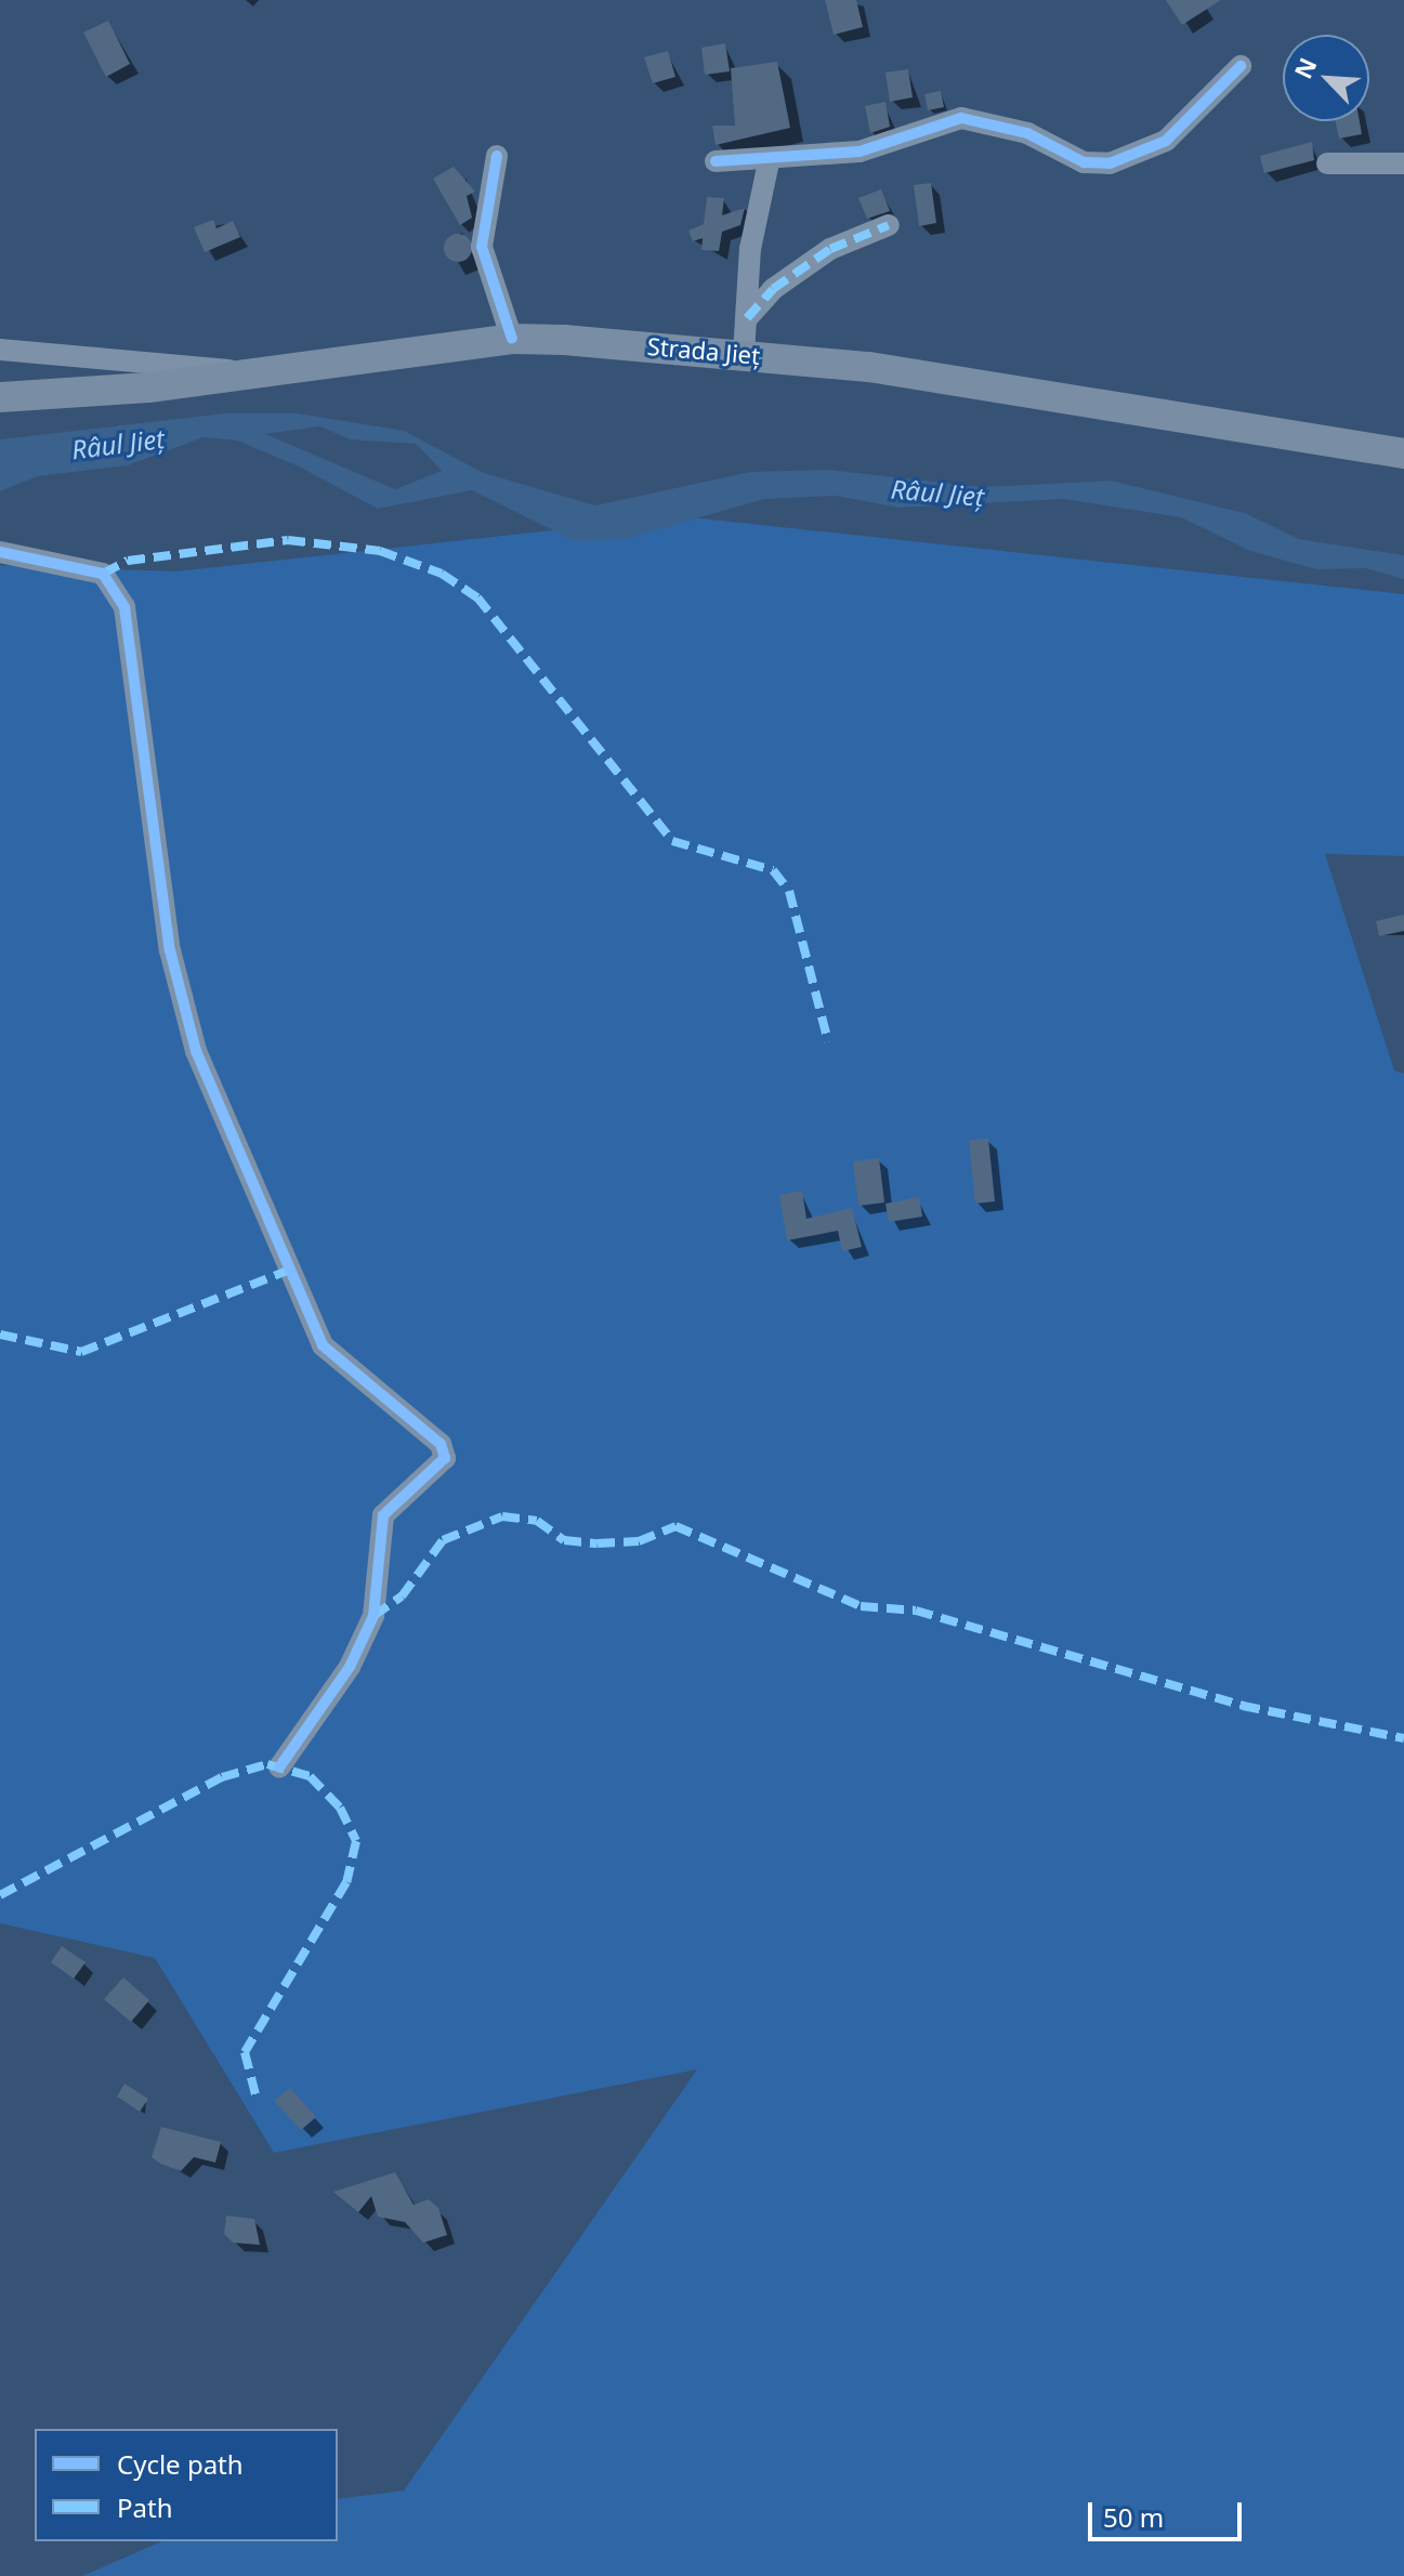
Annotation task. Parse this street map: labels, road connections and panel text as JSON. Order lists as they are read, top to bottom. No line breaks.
{"streets":{"main road":["Strada Jieț"]},"water":["Râul Jieț"],"legend":["Cycle path","Path"],"scale_bar":"50 m","north":"top left"}
